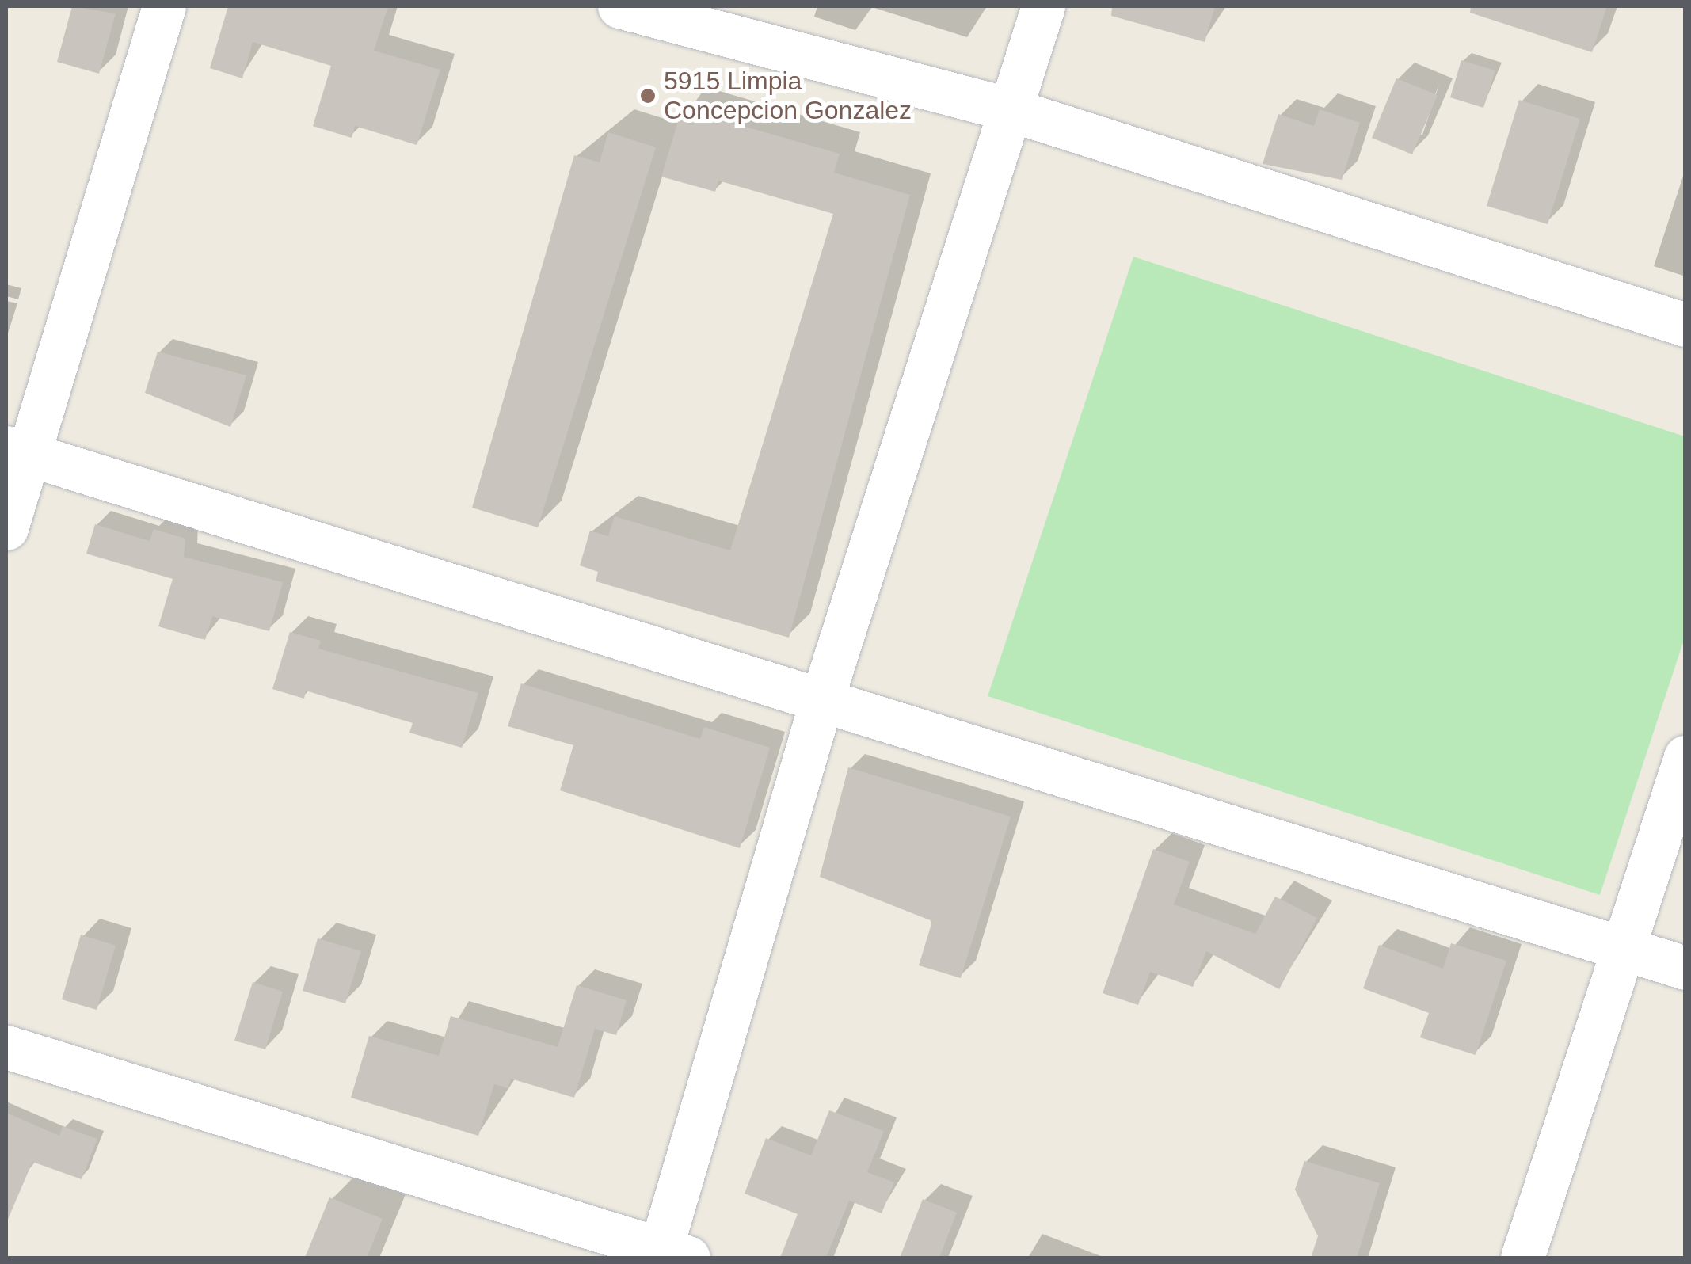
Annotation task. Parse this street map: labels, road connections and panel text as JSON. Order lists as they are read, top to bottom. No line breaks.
{"places":["5915 Limpia Concepcion Gonzalez"]}
